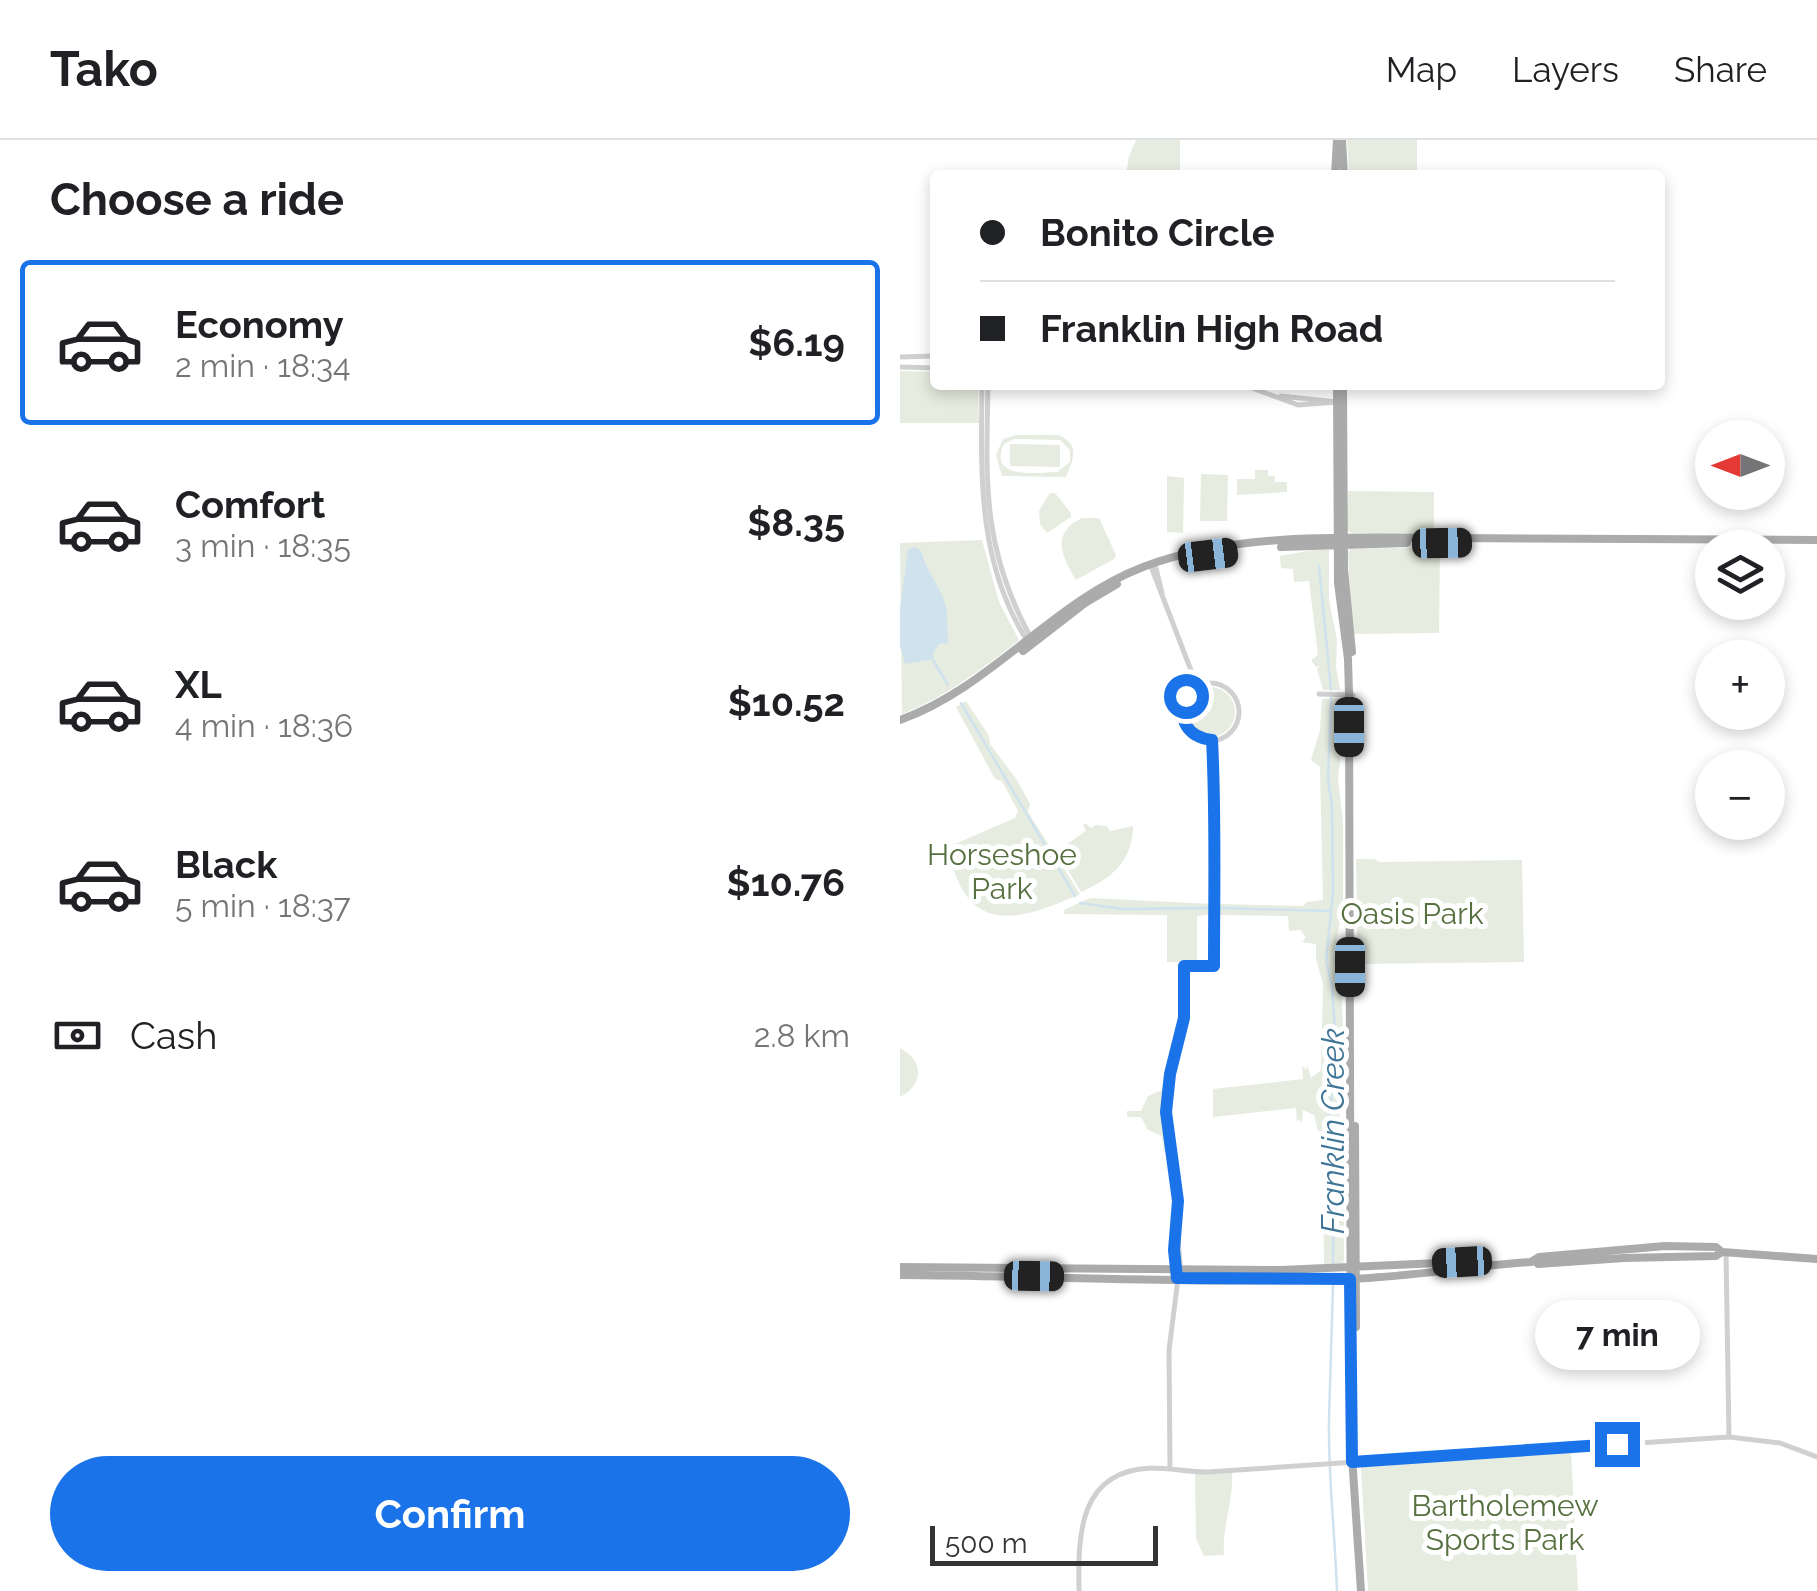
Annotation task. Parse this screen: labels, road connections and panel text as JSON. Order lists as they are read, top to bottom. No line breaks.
{"water":["Franklin Creek"],"parks":["Horseshoe Park","Oasis Park","Bartholemew Sports Park"],"scale_bar":"500 m","north":"left","page":{"header":"Tako","nav":["Map","Layers","Share"],"heading":"Choose a ride","banner":["Bonito Circle","Franklin High Road"],"list":[{"name":"Economy","note":"2 min · 18:34","value":"$6.19"},{"name":"Comfort","note":"3 min · 18:35","value":"$8.35"},{"name":"XL","note":"4 min · 18:36","value":"$10.52"},{"name":"Black","note":"5 min · 18:37","value":"$10.76"}],"map_buttons":["+","−"],"pay":["Cash","2.8 km"],"bubble":"7 min","buttons":"Confirm","scale":"500 m"}}
